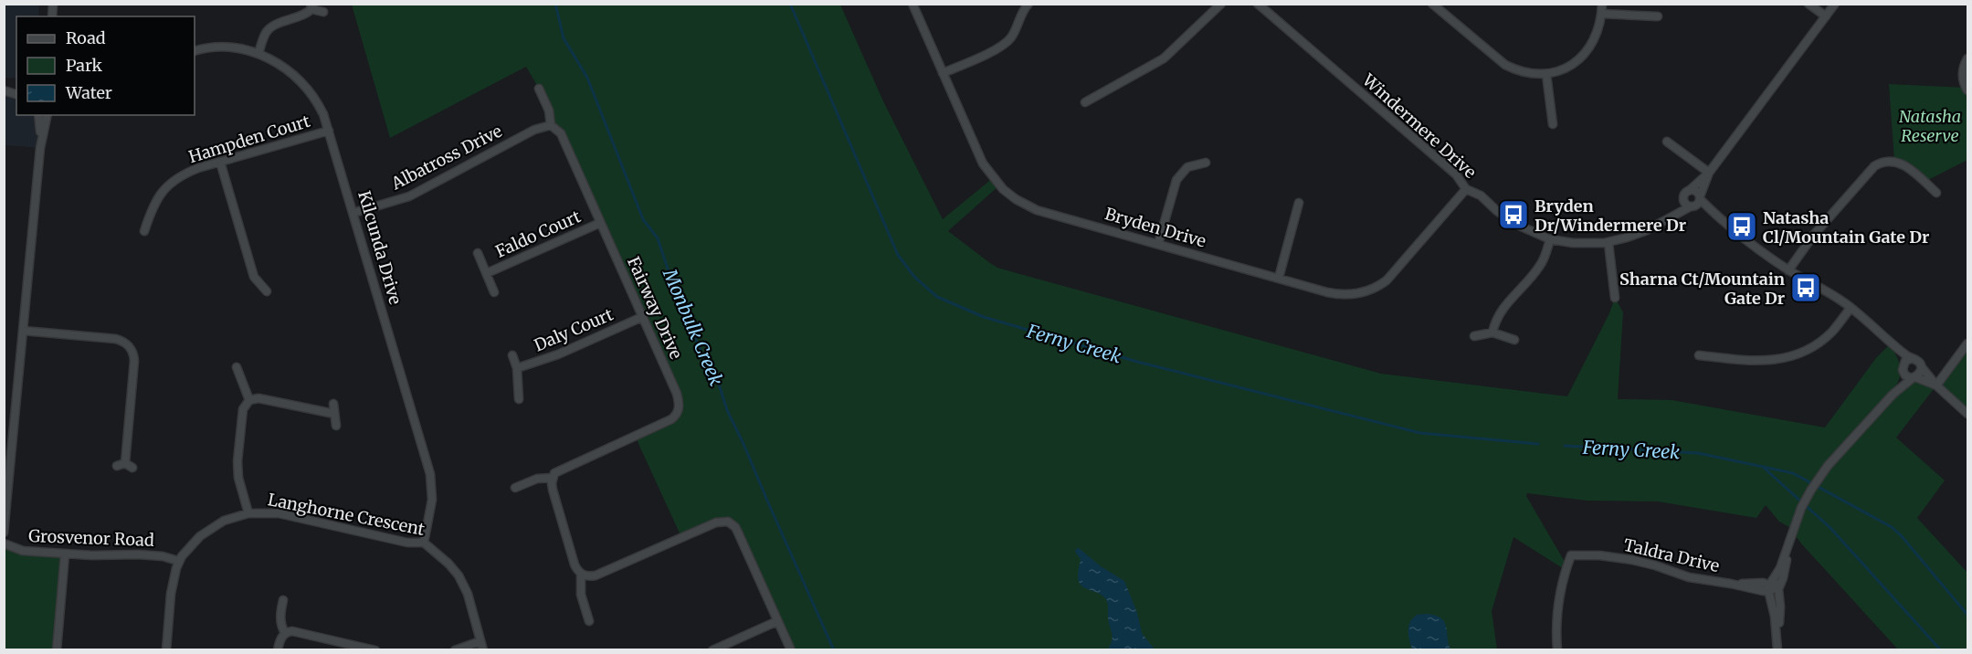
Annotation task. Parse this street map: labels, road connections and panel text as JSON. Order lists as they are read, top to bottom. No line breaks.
{"streets":{"street":["Windermere Drive","Hampden Court","Albatross Drive","Bryden Drive","Faldo Court","Kilcunda Drive","Fairway Drive","Daly Court","Langhorne Crescent","Grosvenor Road","Taldra Drive"]},"crossings":[["Windermere Drive","Bryden Drive"],["Hampden Court","Kilcunda Drive"],["Albatross Drive","Kilcunda Drive"],["Albatross Drive","Fairway Drive"],["Faldo Court","Fairway Drive"],["Kilcunda Drive","Langhorne Crescent"],["Fairway Drive","Daly Court"],["Langhorne Crescent","Grosvenor Road"]],"water":["Monbulk Creek","Ferny Creek"],"parks":["Natasha Reserve"],"places":{"bus stop":["Bryden Dr/Windermere Dr","Natasha Cl/Mountain Gate Dr","Sharna Ct/Mountain Gate Dr"]},"legend":["Road","Park","Water"]}
